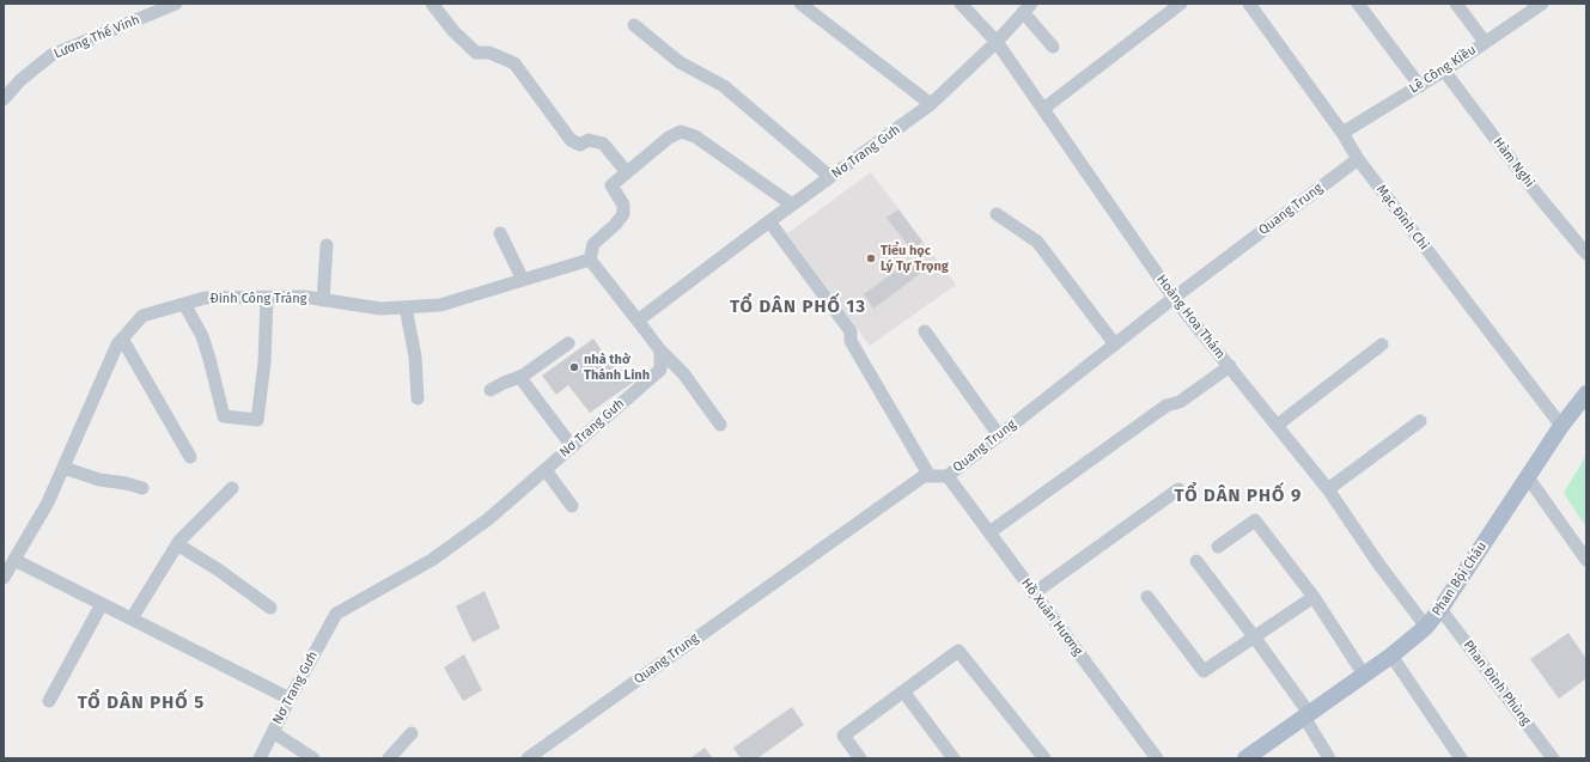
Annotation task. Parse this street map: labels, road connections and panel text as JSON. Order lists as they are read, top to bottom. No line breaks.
{"streets":{"main road":["Phan Bội Châu"],"street":["Lương Thế Vinh","Lê Công Kiều","Nơ Trang Gưh","Hàm Nghi","Quang Trung","Mạc Đĩnh Chi","Đinh Công Tráng","Hoàng Hoa Thám","Hồ Xuân Hương","Phan Đình Phùng"]},"crossings":[["Lê Công Kiều","Hàm Nghi"],["Lê Công Kiều","Mạc Đĩnh Chi"],["Nơ Trang Gưh","Hoàng Hoa Thám"],["Quang Trung","Mạc Đĩnh Chi"],["Quang Trung","Hoàng Hoa Thám"],["Quang Trung","Hồ Xuân Hương"],["Mạc Đĩnh Chi","Phan Bội Châu"],["Hoàng Hoa Thám","Phan Bội Châu"],["Phan Bội Châu","Phan Đình Phùng"]],"districts":["TỔ DÂN PHỐ 13","TỔ DÂN PHỐ 9","TỔ DÂN PHỐ 5"],"places":["Tiểu học Lý Tự Trọng","nhà thờ Thánh Linh"]}
